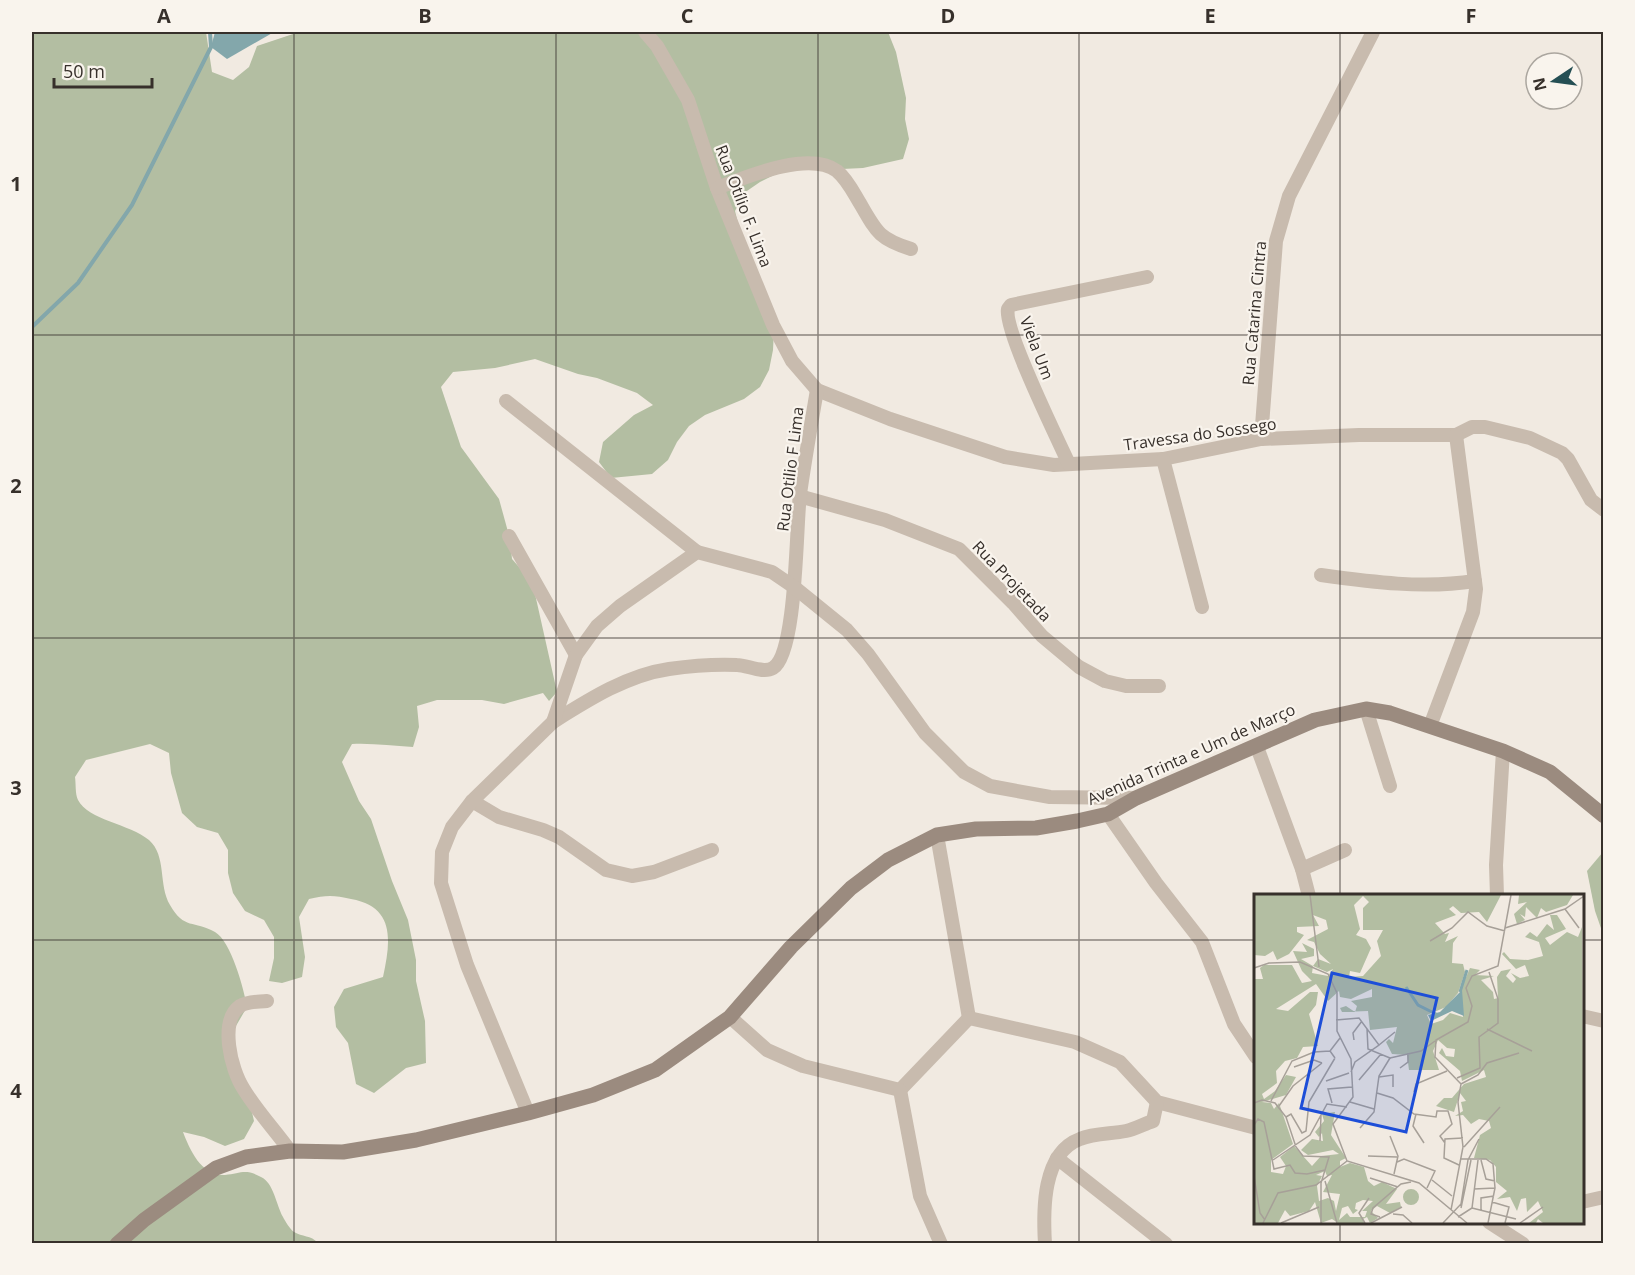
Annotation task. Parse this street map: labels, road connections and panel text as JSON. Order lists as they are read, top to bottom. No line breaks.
{"streets":{"street":["Rua Otílio F. Lima","Rua Catarina Cintra","Viela Um","Travessa do Sossego","Rua Otilio F Lima","Rua Projetada","Avenida Trinta e Um de Março"]},"crossings":[["Rua Otílio F. Lima","Travessa do Sossego"],["Rua Otílio F. Lima","Rua Otilio F Lima"],["Rua Catarina Cintra","Travessa do Sossego"],["Viela Um","Travessa do Sossego"],["Travessa do Sossego","Rua Otilio F Lima"],["Rua Otilio F Lima","Rua Projetada"]],"scale_bar":"50 m","north":"left","grid":{"columns":["A","B","C","D","E","F"],"rows":["1","2","3","4"]}}
